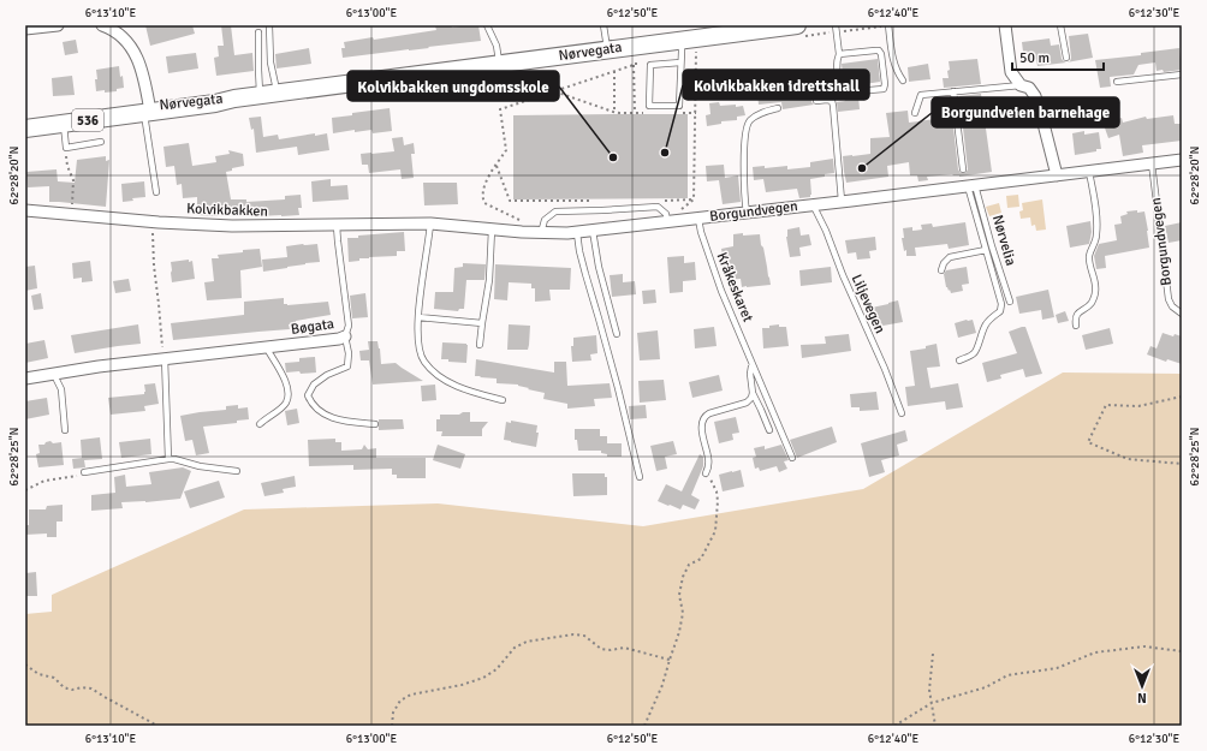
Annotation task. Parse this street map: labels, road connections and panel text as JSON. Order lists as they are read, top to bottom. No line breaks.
{"streets":{"main road":["Nørvegata","536"],"street":["Kolvikbakken","Borgundvegen","Bøgata"],"lane":["Nørvelia","Kråkeskaret","Liljevegen"]},"crossings":[["Nørvegata","536"],["Kolvikbakken","Borgundvegen"],["Borgundvegen","Nørvelia"],["Borgundvegen","Kråkeskaret"],["Borgundvegen","Liljevegen"]],"places":["Kolvikbakken idrettshall","Kolvikbakken ungdomsskole","Borgundveien barnehage"],"scale_bar":"50 m","north":"bottom","coordinates":["6°13'10\"E","6°13'00\"E","6°12'50\"E","6°12'40\"E","6°12'30\"E","62°28'20\"N","62°28'25\"N"]}
